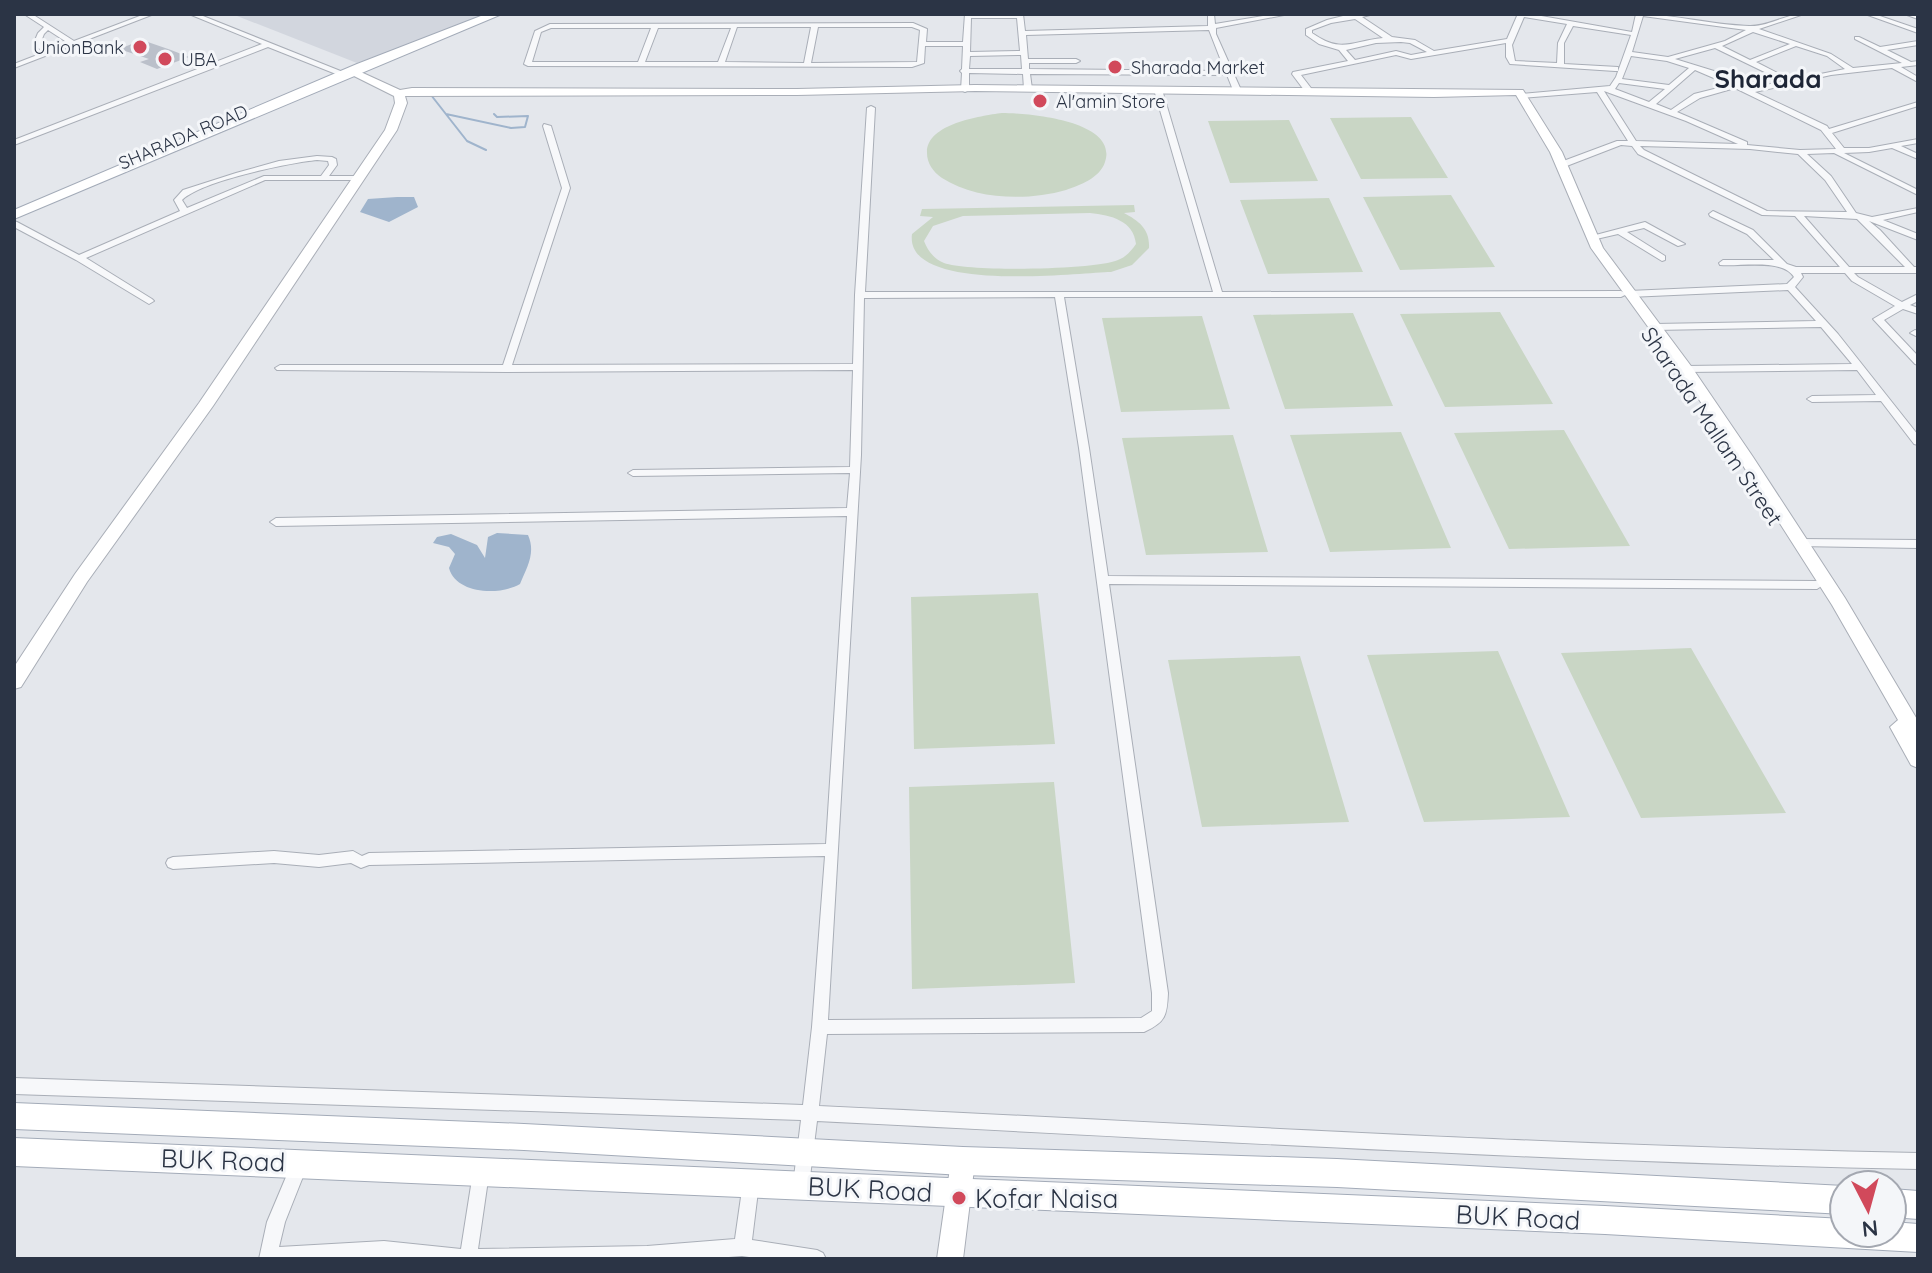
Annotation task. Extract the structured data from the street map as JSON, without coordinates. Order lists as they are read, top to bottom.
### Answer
{
  "streets": {
    "main road": ["SHARADA ROAD", "BUK Road"],
    "street": ["Sharada Mallam Street"]
  },
  "districts": ["Sharada"],
  "places": [
    "UnionBank",
    "UBA",
    "Sharada Market",
    "Al'amin Store",
    "Kofar Naisa"
  ],
  "north": "bottom"
}
